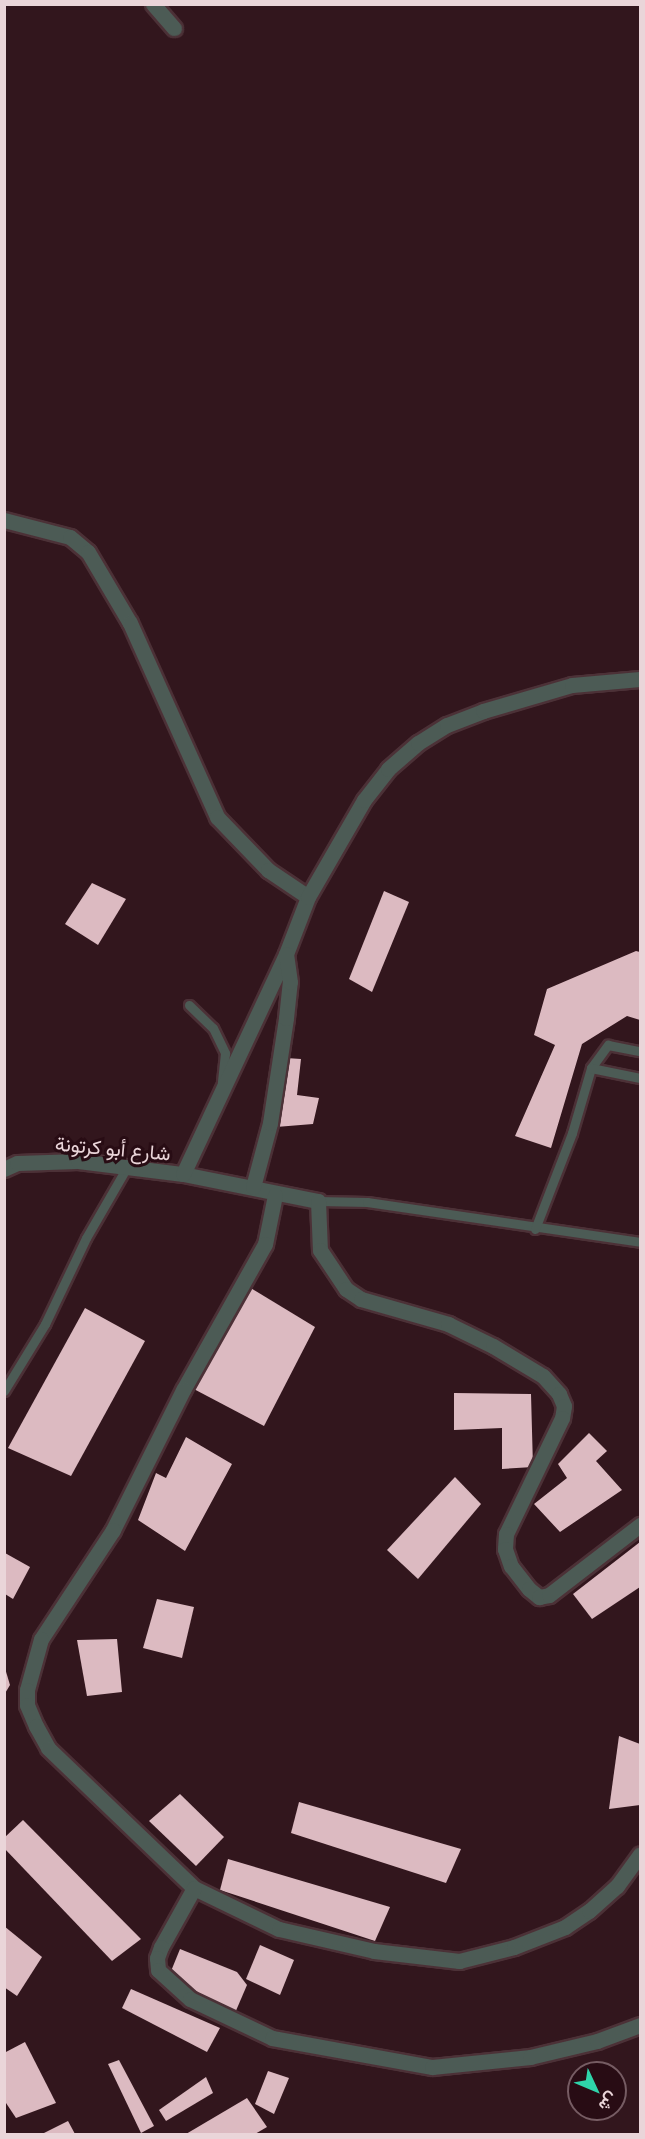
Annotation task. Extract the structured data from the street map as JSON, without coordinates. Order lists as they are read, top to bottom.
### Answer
{
  "streets": {
    "street": ["شارع أبو كرتونة"]
  },
  "north": "bottom right"
}
